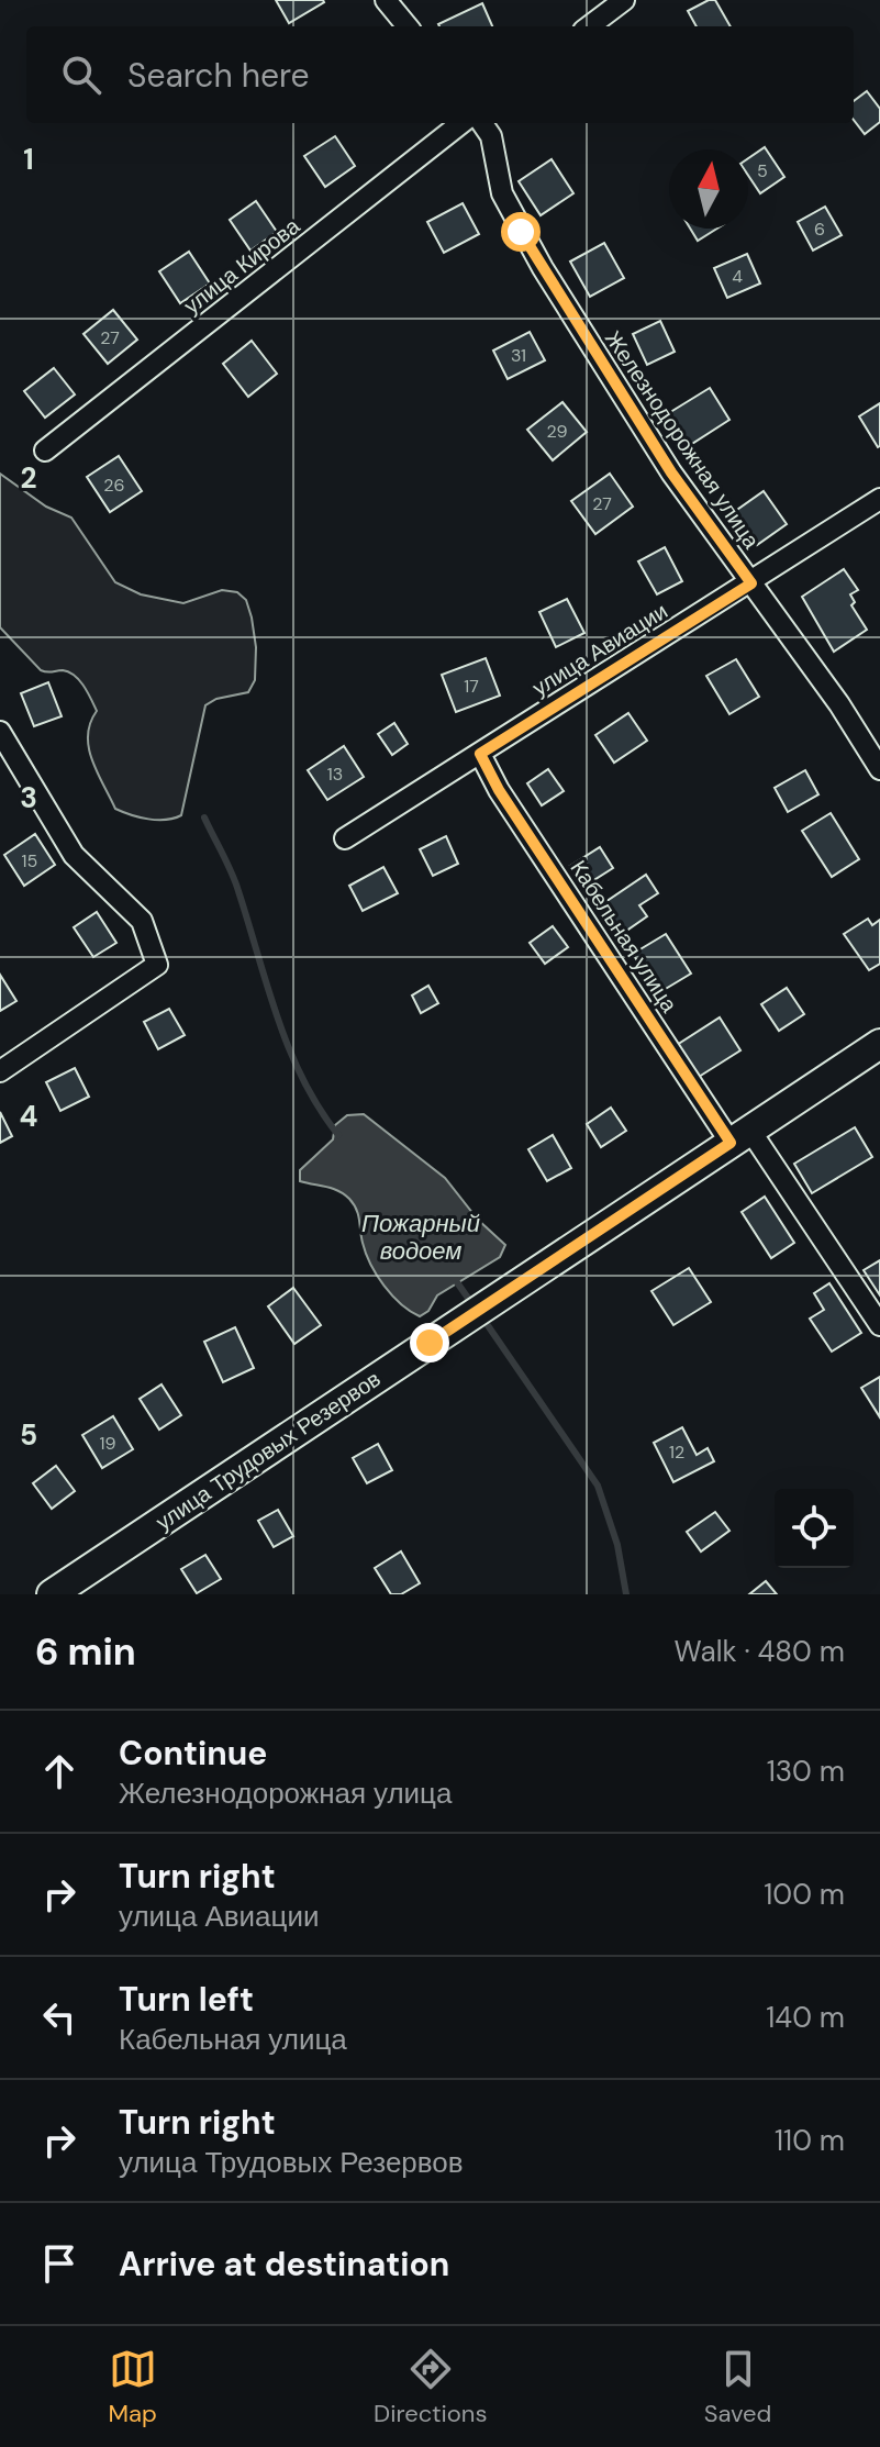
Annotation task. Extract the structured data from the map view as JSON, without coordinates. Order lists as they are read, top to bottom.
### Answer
{
  "streets": {
    "main road": ["улица Трудовых Резервов"],
    "street": [
      "улица Кирова",
      "Железнодорожная улица",
      "улица Авиации",
      "Кабельная улица"
    ]
  },
  "crossings": [
    ["Железнодорожная улица", "улица Авиации"],
    ["улица Авиации", "Кабельная улица"],
    ["Кабельная улица", "улица Трудовых Резервов"]
  ],
  "water": ["Пожарный водоем"],
  "house_numbers": [
    "5",
    "6",
    "4",
    "27",
    "31",
    "29",
    "26",
    "27",
    "17",
    "13",
    "15",
    "19",
    "12"
  ],
  "north": "top",
  "page": {
    "search": "Search here",
    "heading": ["6 min", "Walk · 480 m"],
    "list": [
      ["Continue", "Железнодорожная улица", "130 m"],
      ["Turn right", "улица Авиации", "100 m"],
      ["Turn left", "Кабельная улица", "140 m"],
      ["Turn right", "улица Трудовых Резервов", "110 m"],
      "Arrive at destination"
    ],
    "nav": ["Map", "Directions", "Saved"]
  },
  "grid": {
    "rows": [
      "1",
      "2",
      "3",
      "4",
      "5"
    ]
  }
}
